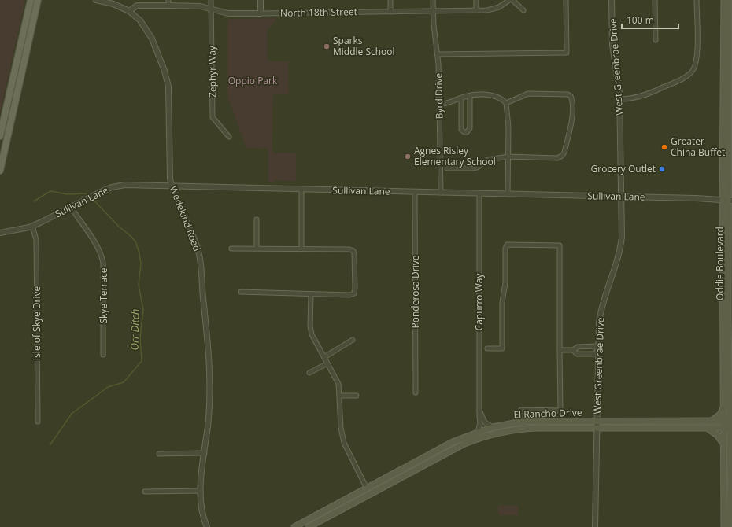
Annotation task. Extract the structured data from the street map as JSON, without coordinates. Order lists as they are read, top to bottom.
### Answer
{
  "streets": {
    "main road": ["Oddie Boulevard", "El Rancho Drive"],
    "street": [
      "North 18th Street",
      "West Greenbrae Drive",
      "Zephyr Way",
      "Byrd Drive",
      "Sullivan Lane",
      "Wedekind Road",
      "Ponderosa Drive",
      "Skye Terrace",
      "Capurro Way",
      "Isle of Skye Drive"
    ]
  },
  "crossings": [
    ["North 18th Street", "Zephyr Way"],
    ["North 18th Street", "Byrd Drive"],
    ["North 18th Street", "Wedekind Road"],
    ["West Greenbrae Drive", "Sullivan Lane"],
    ["West Greenbrae Drive", "El Rancho Drive"],
    ["Byrd Drive", "Sullivan Lane"],
    ["Sullivan Lane", "Wedekind Road"],
    ["Sullivan Lane", "Oddie Boulevard"],
    ["Sullivan Lane", "Ponderosa Drive"],
    ["Sullivan Lane", "Skye Terrace"],
    ["Sullivan Lane", "Capurro Way"],
    ["Sullivan Lane", "Isle of Skye Drive"],
    ["Oddie Boulevard", "El Rancho Drive"],
    ["Capurro Way", "El Rancho Drive"]
  ],
  "water": ["Orr Ditch"],
  "parks": ["Oppio Park"],
  "places": [
    "Sparks Middle School",
    "Greater China Buffet",
    "Agnes Risley Elementary School",
    "Grocery Outlet"
  ],
  "scale_bar": "100 m"
}
